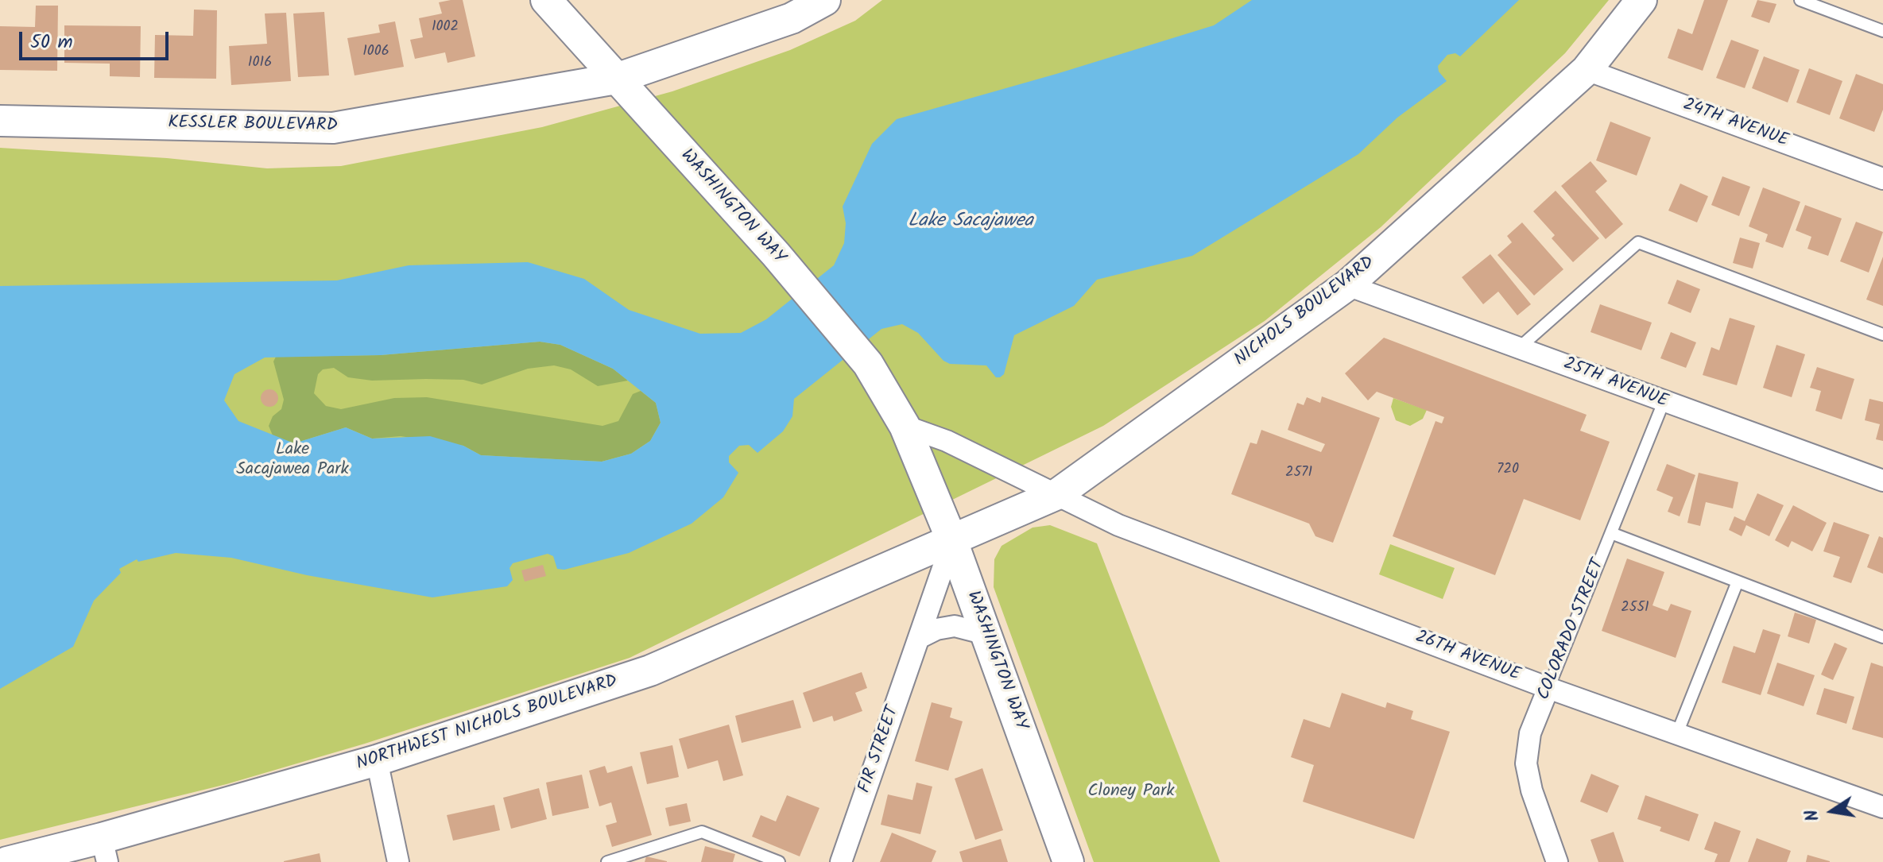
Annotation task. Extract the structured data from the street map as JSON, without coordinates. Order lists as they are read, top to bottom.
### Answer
{
  "streets": {
    "main road": [
      "KESSLER BOULEVARD",
      "WASHINGTON WAY",
      "NICHOLS BOULEVARD",
      "NORTHWEST NICHOLS BOULEVARD"
    ],
    "street": [
      "24TH AVENUE",
      "25TH AVENUE",
      "COLORADO STREET",
      "26TH AVENUE",
      "FIR STREET"
    ]
  },
  "crossings": [
    ["24TH AVENUE", "NICHOLS BOULEVARD"],
    ["KESSLER BOULEVARD", "WASHINGTON WAY"],
    ["WASHINGTON WAY", "NICHOLS BOULEVARD"],
    ["WASHINGTON WAY", "NORTHWEST NICHOLS BOULEVARD"],
    ["WASHINGTON WAY", "FIR STREET"],
    ["NICHOLS BOULEVARD", "25TH AVENUE"],
    ["NICHOLS BOULEVARD", "26TH AVENUE"],
    ["NICHOLS BOULEVARD", "NORTHWEST NICHOLS BOULEVARD"],
    ["NICHOLS BOULEVARD", "FIR STREET"],
    ["25TH AVENUE", "COLORADO STREET"],
    ["COLORADO STREET", "26TH AVENUE"],
    ["NORTHWEST NICHOLS BOULEVARD", "FIR STREET"]
  ],
  "water": ["Lake Sacajawea"],
  "parks": ["Lake Sacajawea Park", "Cloney Park"],
  "house_numbers": [
    "1002",
    "1006",
    "1016",
    "720",
    "2571",
    "2551"
  ],
  "scale_bar": "50 m",
  "north": "left"
}
